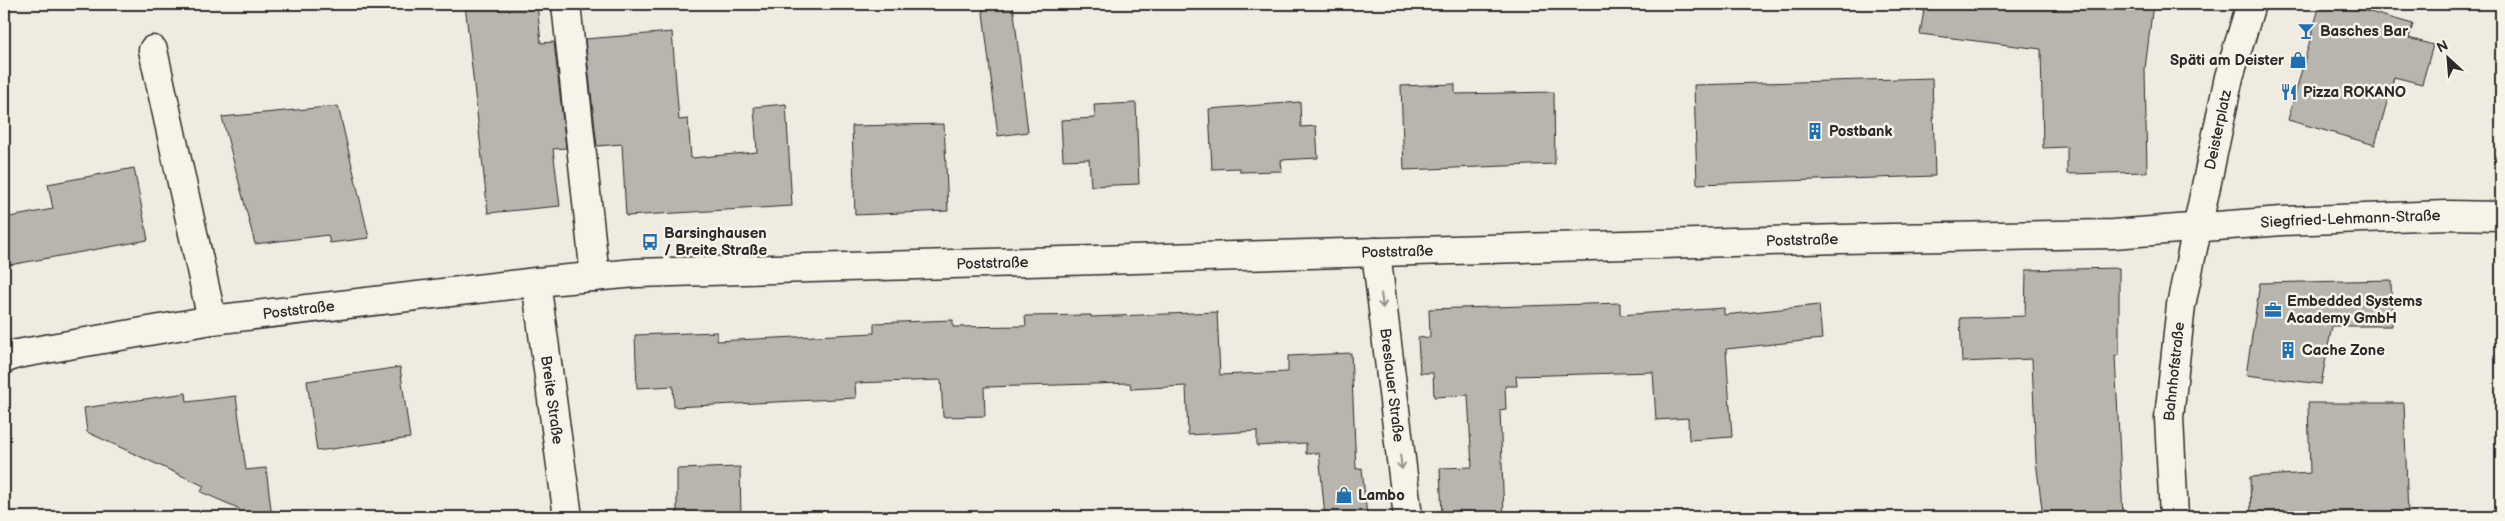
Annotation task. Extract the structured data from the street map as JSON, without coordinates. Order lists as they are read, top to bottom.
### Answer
{
  "streets": {
    "main road": [
      "Deisterplatz",
      "Siegfried-Lehmann-Straße",
      "Poststraße",
      "Bahnhofstraße",
      "Breslauer Straße",
      "Breite Straße"
    ]
  },
  "crossings": [
    ["Deisterplatz", "Siegfried-Lehmann-Straße"],
    ["Deisterplatz", "Poststraße"],
    ["Deisterplatz", "Bahnhofstraße"],
    ["Siegfried-Lehmann-Straße", "Poststraße"],
    ["Siegfried-Lehmann-Straße", "Bahnhofstraße"],
    ["Poststraße", "Bahnhofstraße"],
    ["Poststraße", "Breslauer Straße"],
    ["Poststraße", "Breite Straße"]
  ],
  "one_way": ["Breslauer Straße"],
  "places": {
    "bar": ["Basches Bar"],
    "shop": ["Späti am Deister", "Lambo"],
    "restaurant": ["Pizza ROKANO"],
    "building": ["Postbank", "Cache Zone"],
    "bus stop": ["Barsinghausen / Breite Straße"],
    "office": ["Embedded Systems Academy GmbH"]
  },
  "north": "top left"
}
